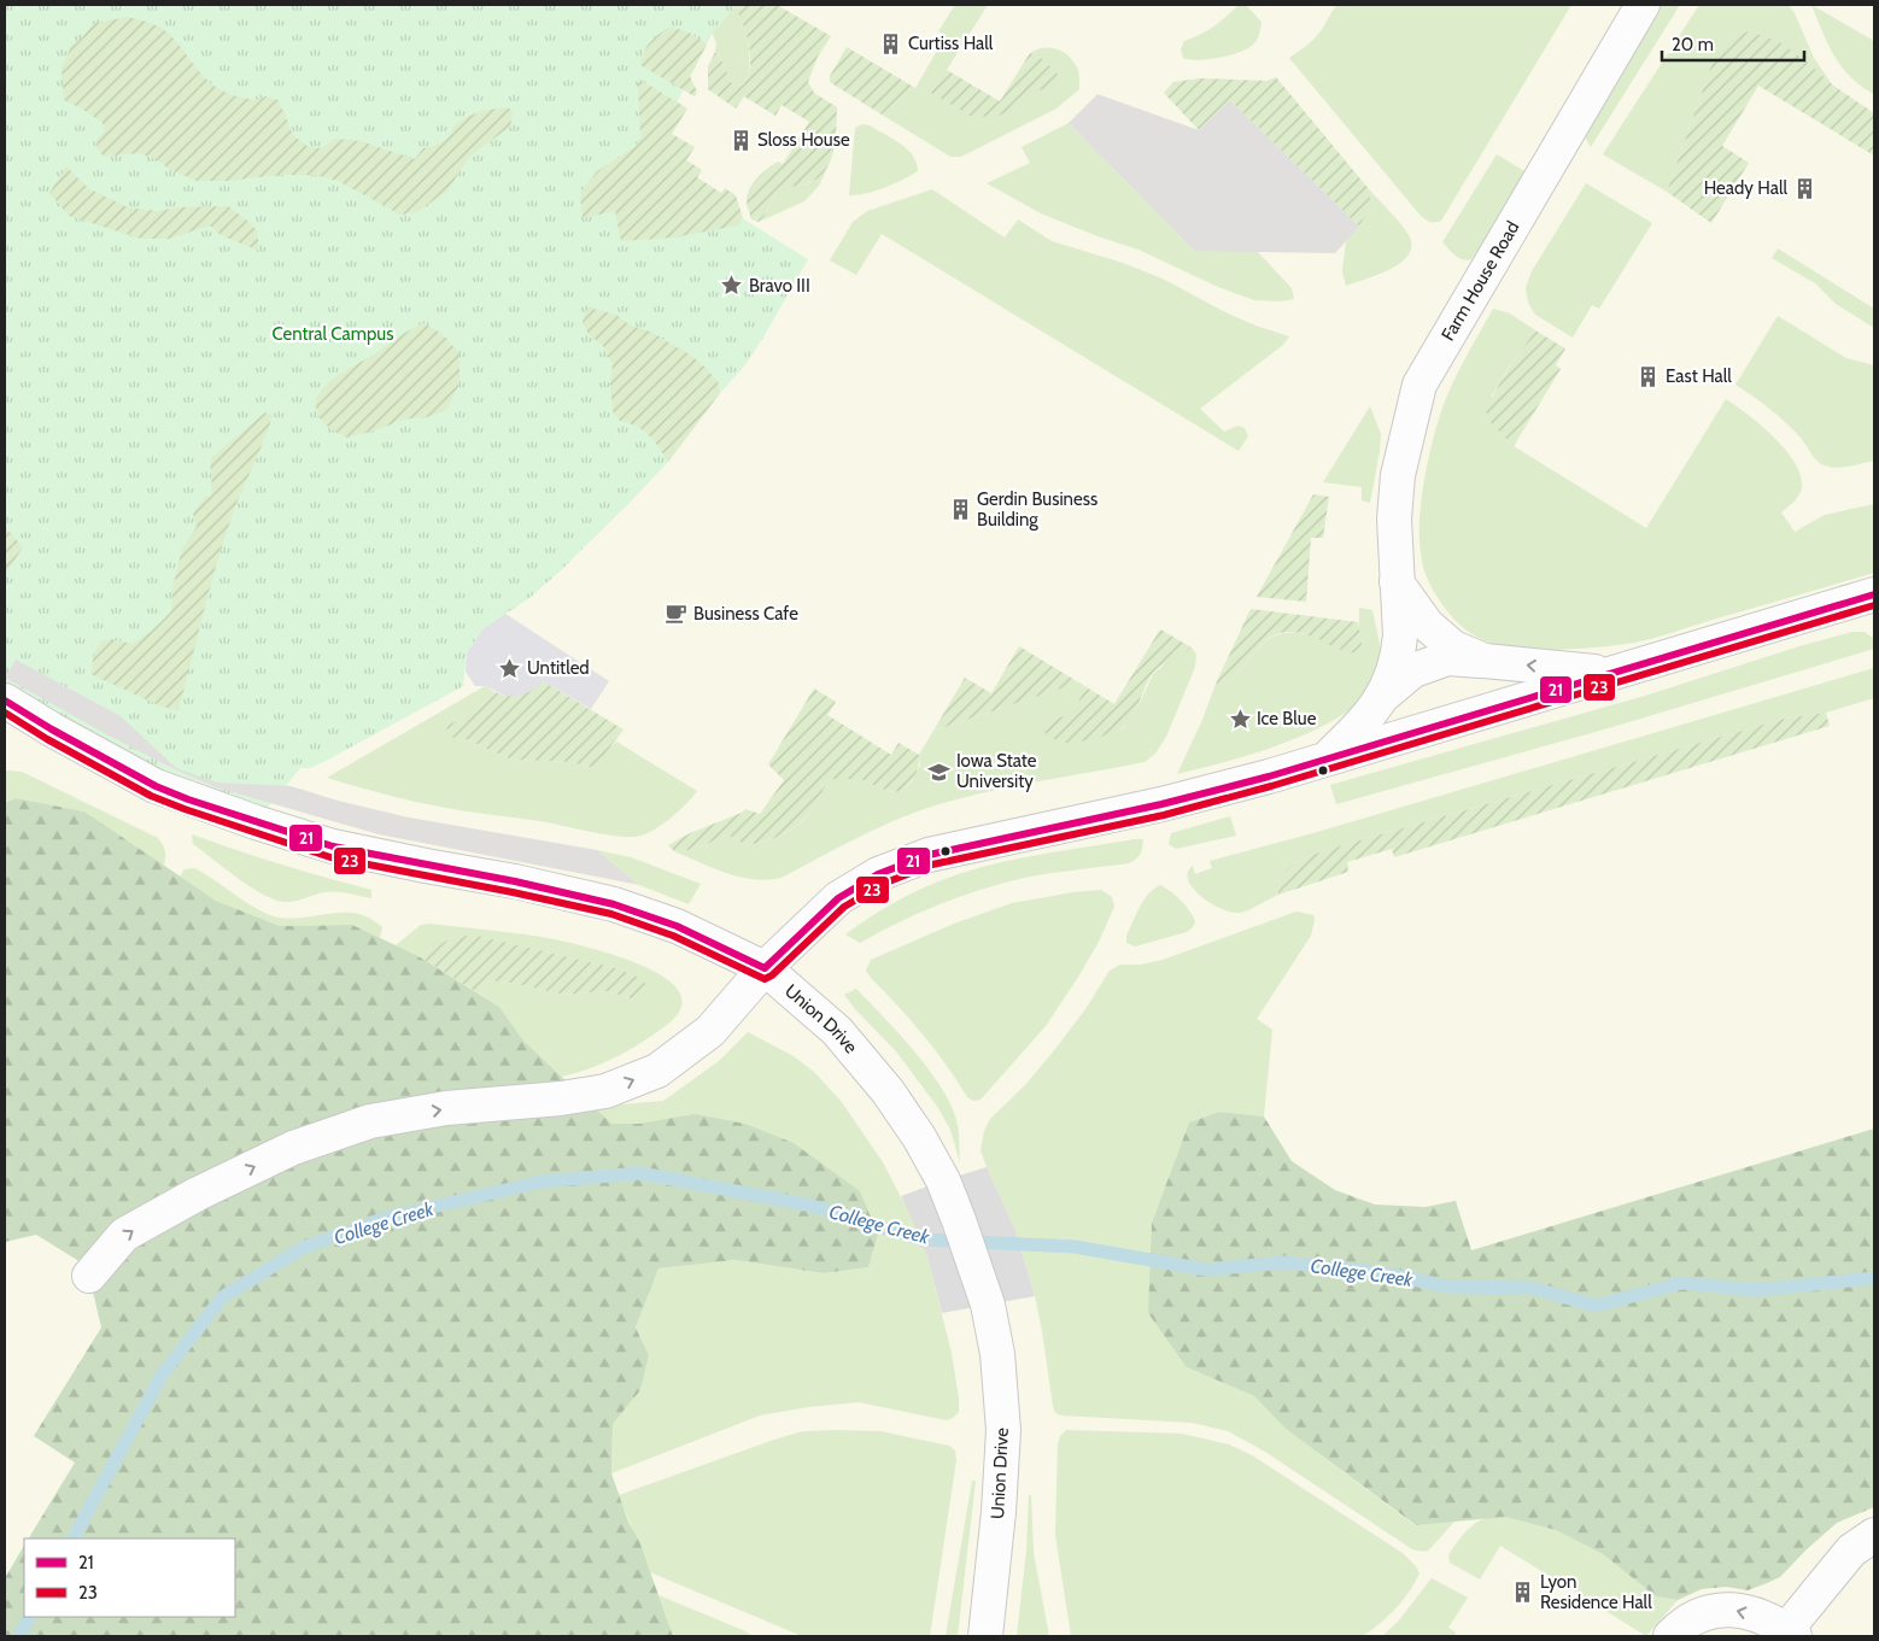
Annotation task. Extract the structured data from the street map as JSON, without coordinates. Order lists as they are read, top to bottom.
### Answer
{
  "streets": {
    "street": ["Farm House Road", "Union Drive"]
  },
  "water": ["College Creek"],
  "parks": ["Central Campus"],
  "places": {
    "building": [
      "Curtiss Hall",
      "Sloss House",
      "Heady Hall",
      "East Hall",
      "Gerdin Business Building",
      "Lyon Residence Hall"
    ],
    "place": ["Bravo III", "Untitled", "Ice Blue"],
    "cafe": ["Business Cafe"],
    "school or university": ["Iowa State University"]
  },
  "lines": ["transit line 21", "transit line 23"],
  "legend": ["21", "23"],
  "scale_bar": "20 m"
}
